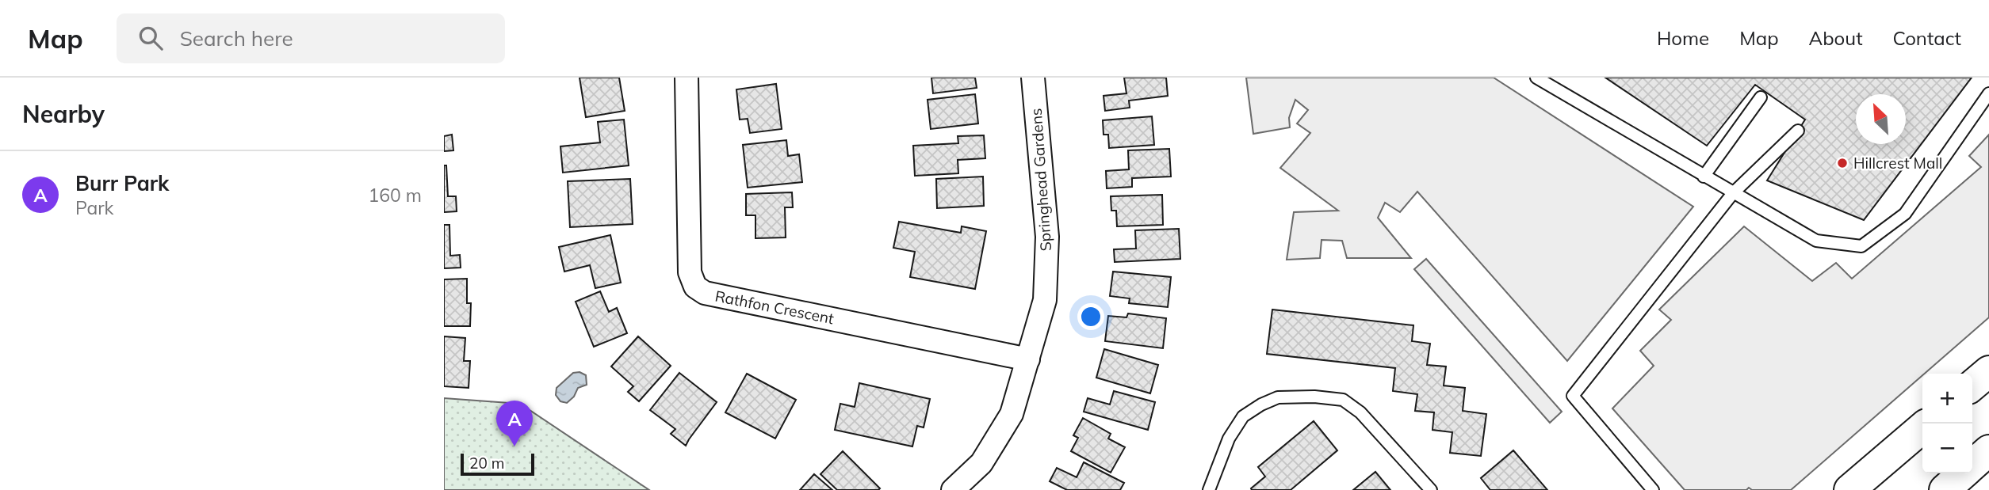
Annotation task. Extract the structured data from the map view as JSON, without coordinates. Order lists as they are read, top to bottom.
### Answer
{
  "streets": {
    "street": ["Springhead Gardens", "Rathfon Crescent"]
  },
  "crossings": [
    ["Springhead Gardens", "Rathfon Crescent"]
  ],
  "places": ["Hillcrest Mall"],
  "scale_bar": "20 m",
  "north": "top left",
  "page": {
    "header": "Map",
    "search": "Search here",
    "nav": [
      "Home",
      "Map",
      "About",
      "Contact"
    ],
    "heading": "Nearby",
    "list": [
      {
        "mark": "A",
        "name": "Burr Park",
        "note": "Park",
        "value": "160 m"
      }
    ],
    "map_buttons": ["+", "−"],
    "pins": "A",
    "scale": "20 m"
  }
}
